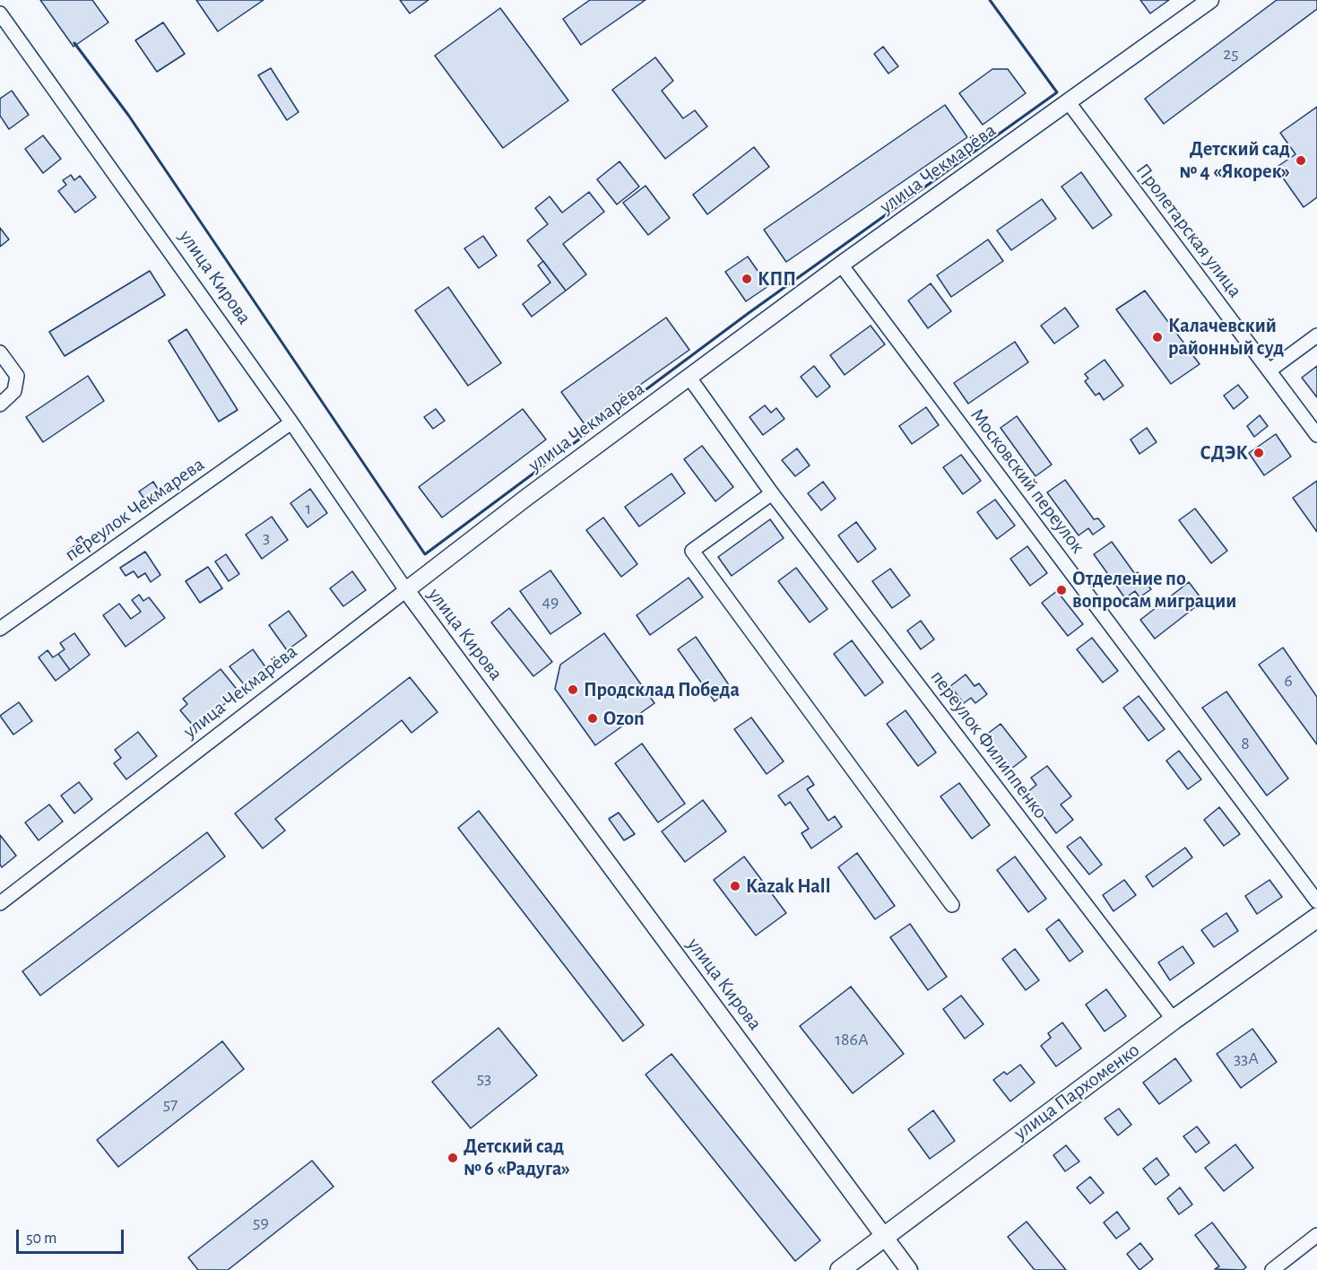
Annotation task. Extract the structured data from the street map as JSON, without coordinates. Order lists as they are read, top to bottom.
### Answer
{
  "streets": {
    "main road": ["улица Пархоменко"],
    "street": [
      "улица Чекмарёва",
      "Пролетарская улица",
      "улица Кирова",
      "Московский переулок",
      "переулок Чекмарева",
      "переулок Филиппенко"
    ]
  },
  "crossings": [
    ["улица Чекмарёва", "Пролетарская улица"],
    ["улица Чекмарёва", "улица Кирова"],
    ["улица Чекмарёва", "Московский переулок"],
    ["улица Чекмарёва", "переулок Филиппенко"],
    ["улица Кирова", "переулок Чекмарева"],
    ["улица Кирова", "улица Пархоменко"],
    ["переулок Филиппенко", "улица Пархоменко"]
  ],
  "places": [
    "Детский сад № 4 «Якорек»",
    "КПП",
    "Калачевский районный суд",
    "СДЭК",
    "Отделение по вопросам миграции",
    "Продсклад Победа",
    "Ozon",
    "Kazak Hall",
    "Детский сад № 6 «Радуга»"
  ],
  "house_numbers": [
    "25",
    "1",
    "3",
    "49",
    "6",
    "8",
    "186А",
    "33А",
    "53",
    "57",
    "59"
  ],
  "scale_bar": "50 m"
}
